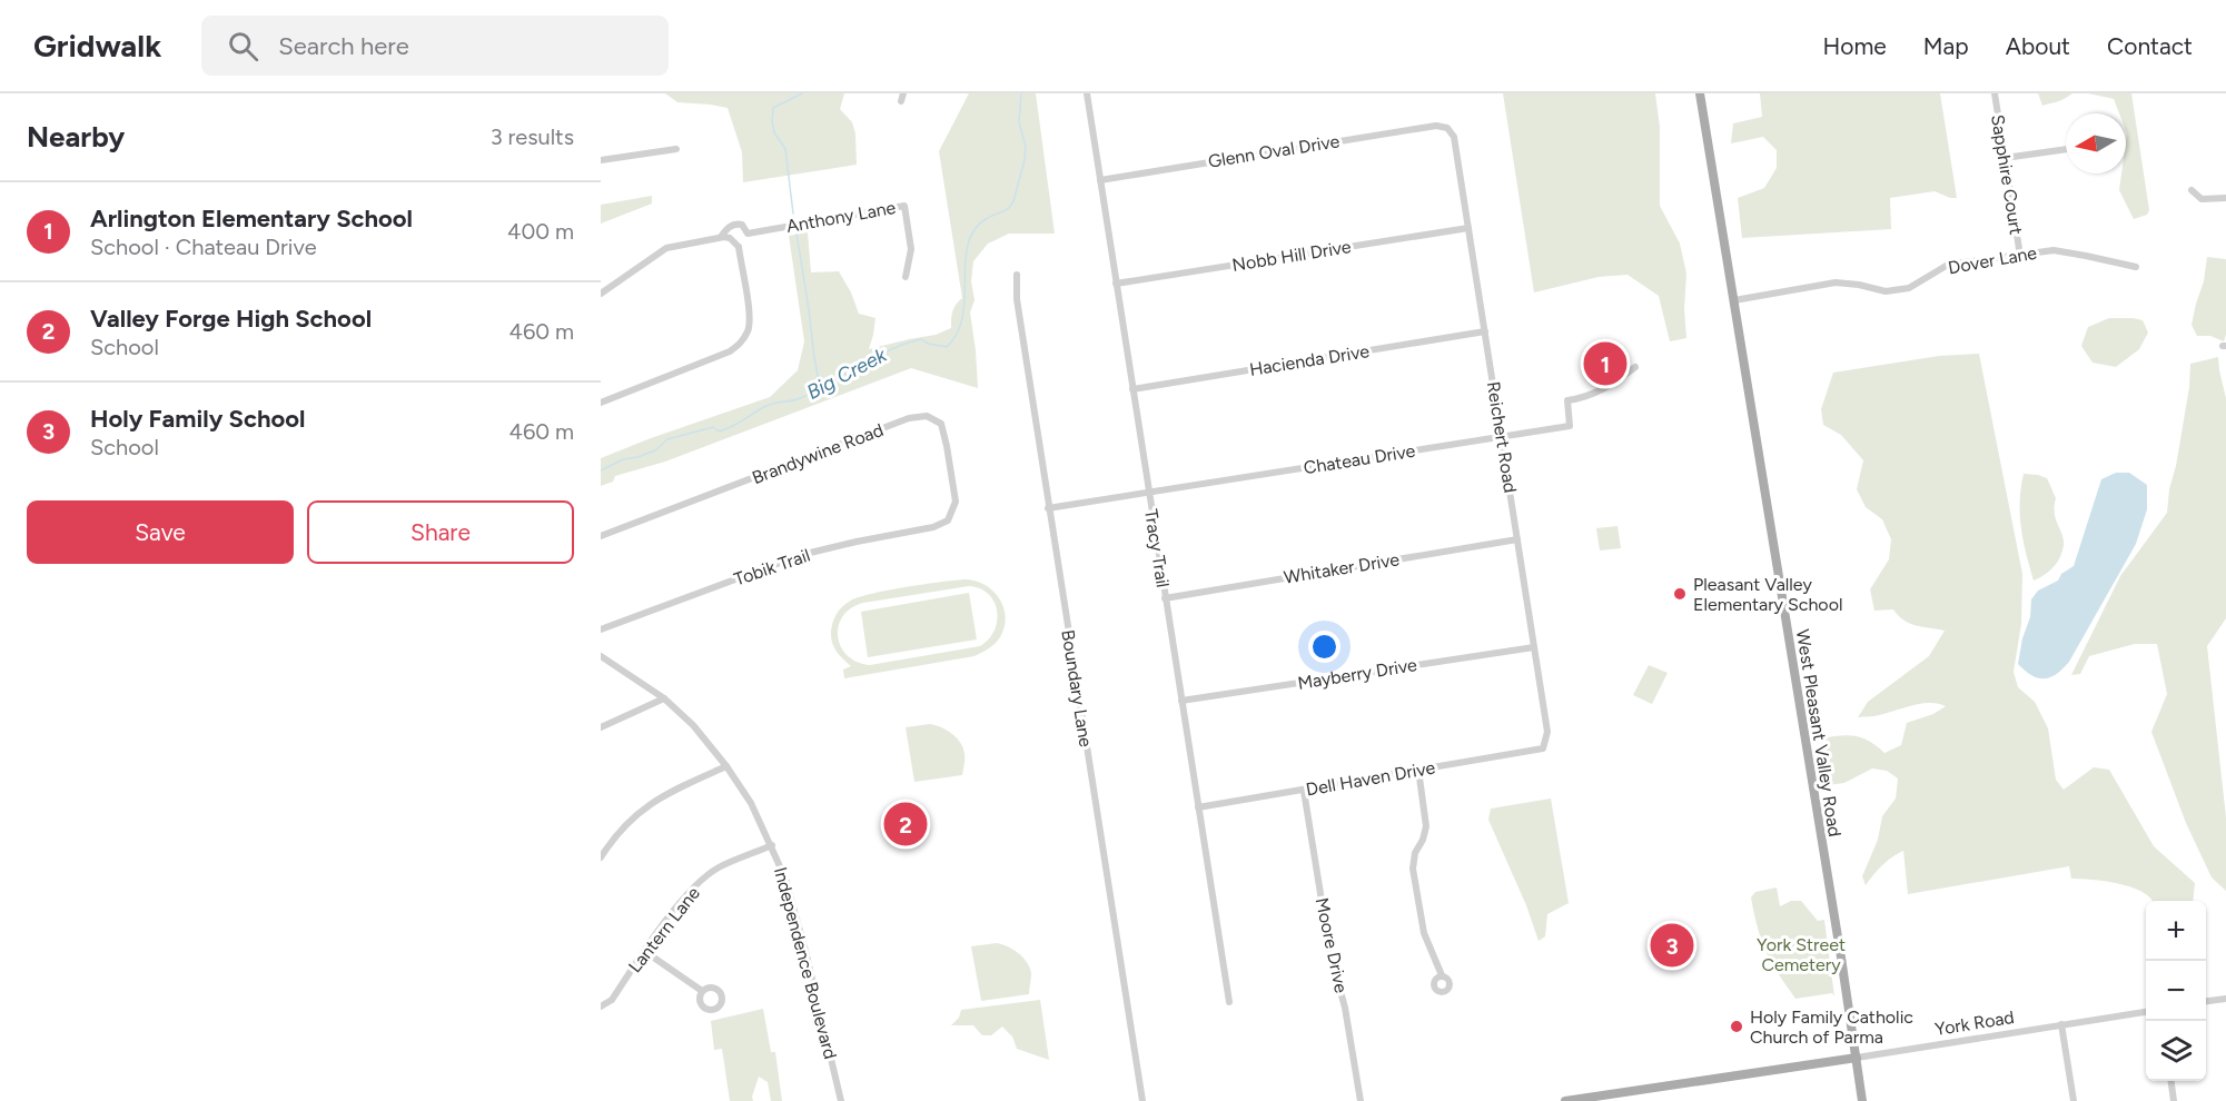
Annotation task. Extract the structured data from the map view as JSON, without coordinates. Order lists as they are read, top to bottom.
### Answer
{
  "streets": {
    "main road": ["West Pleasant Valley Road", "York Road"],
    "street": [
      "Glenn Oval Drive",
      "Sapphire Court",
      "Anthony Lane",
      "Nobb Hill Drive",
      "Dover Lane",
      "Hacienda Drive",
      "Reichert Road",
      "Brandywine Road",
      "Chateau Drive",
      "Tracy Trail",
      "Tobik Trail",
      "Whitaker Drive",
      "Mayberry Drive",
      "Boundary Lane",
      "Dell Haven Drive",
      "Lantern Lane",
      "Moore Drive",
      "Independence Boulevard"
    ]
  },
  "crossings": [
    ["Glenn Oval Drive", "Reichert Road"],
    ["Glenn Oval Drive", "Tracy Trail"],
    ["Sapphire Court", "Dover Lane"],
    ["Nobb Hill Drive", "Reichert Road"],
    ["Nobb Hill Drive", "Tracy Trail"],
    ["Dover Lane", "West Pleasant Valley Road"],
    ["Hacienda Drive", "Reichert Road"],
    ["Hacienda Drive", "Tracy Trail"],
    ["Reichert Road", "Chateau Drive"],
    ["Reichert Road", "Whitaker Drive"],
    ["Reichert Road", "Mayberry Drive"],
    ["Reichert Road", "Dell Haven Drive"],
    ["Brandywine Road", "Tobik Trail"],
    ["Chateau Drive", "Tracy Trail"],
    ["Chateau Drive", "Boundary Lane"],
    ["Tracy Trail", "Whitaker Drive"],
    ["Tracy Trail", "Mayberry Drive"],
    ["Tracy Trail", "Dell Haven Drive"],
    ["West Pleasant Valley Road", "York Road"],
    ["Dell Haven Drive", "Moore Drive"],
    ["Lantern Lane", "Independence Boulevard"]
  ],
  "water": ["Big Creek"],
  "parks": ["York Street Cemetery"],
  "places": ["Pleasant Valley Elementary School", "Holy Family Catholic Church of Parma"],
  "north": "left",
  "page": {
    "header": "Gridwalk",
    "search": "Search here",
    "nav": [
      "Home",
      "Map",
      "About",
      "Contact"
    ],
    "heading": ["Nearby", "3 results"],
    "list": [
      {
        "mark": "1",
        "name": "Arlington Elementary School",
        "note": "School · Chateau Drive",
        "value": "400 m"
      },
      {
        "mark": "2",
        "name": "Valley Forge High School",
        "note": "School",
        "value": "460 m"
      },
      {
        "mark": "3",
        "name": "Holy Family School",
        "note": "School",
        "value": "460 m"
      }
    ],
    "pins": ["1", "2", "3"],
    "buttons": ["Save", "Share"],
    "map_buttons": ["+", "−"]
  }
}
